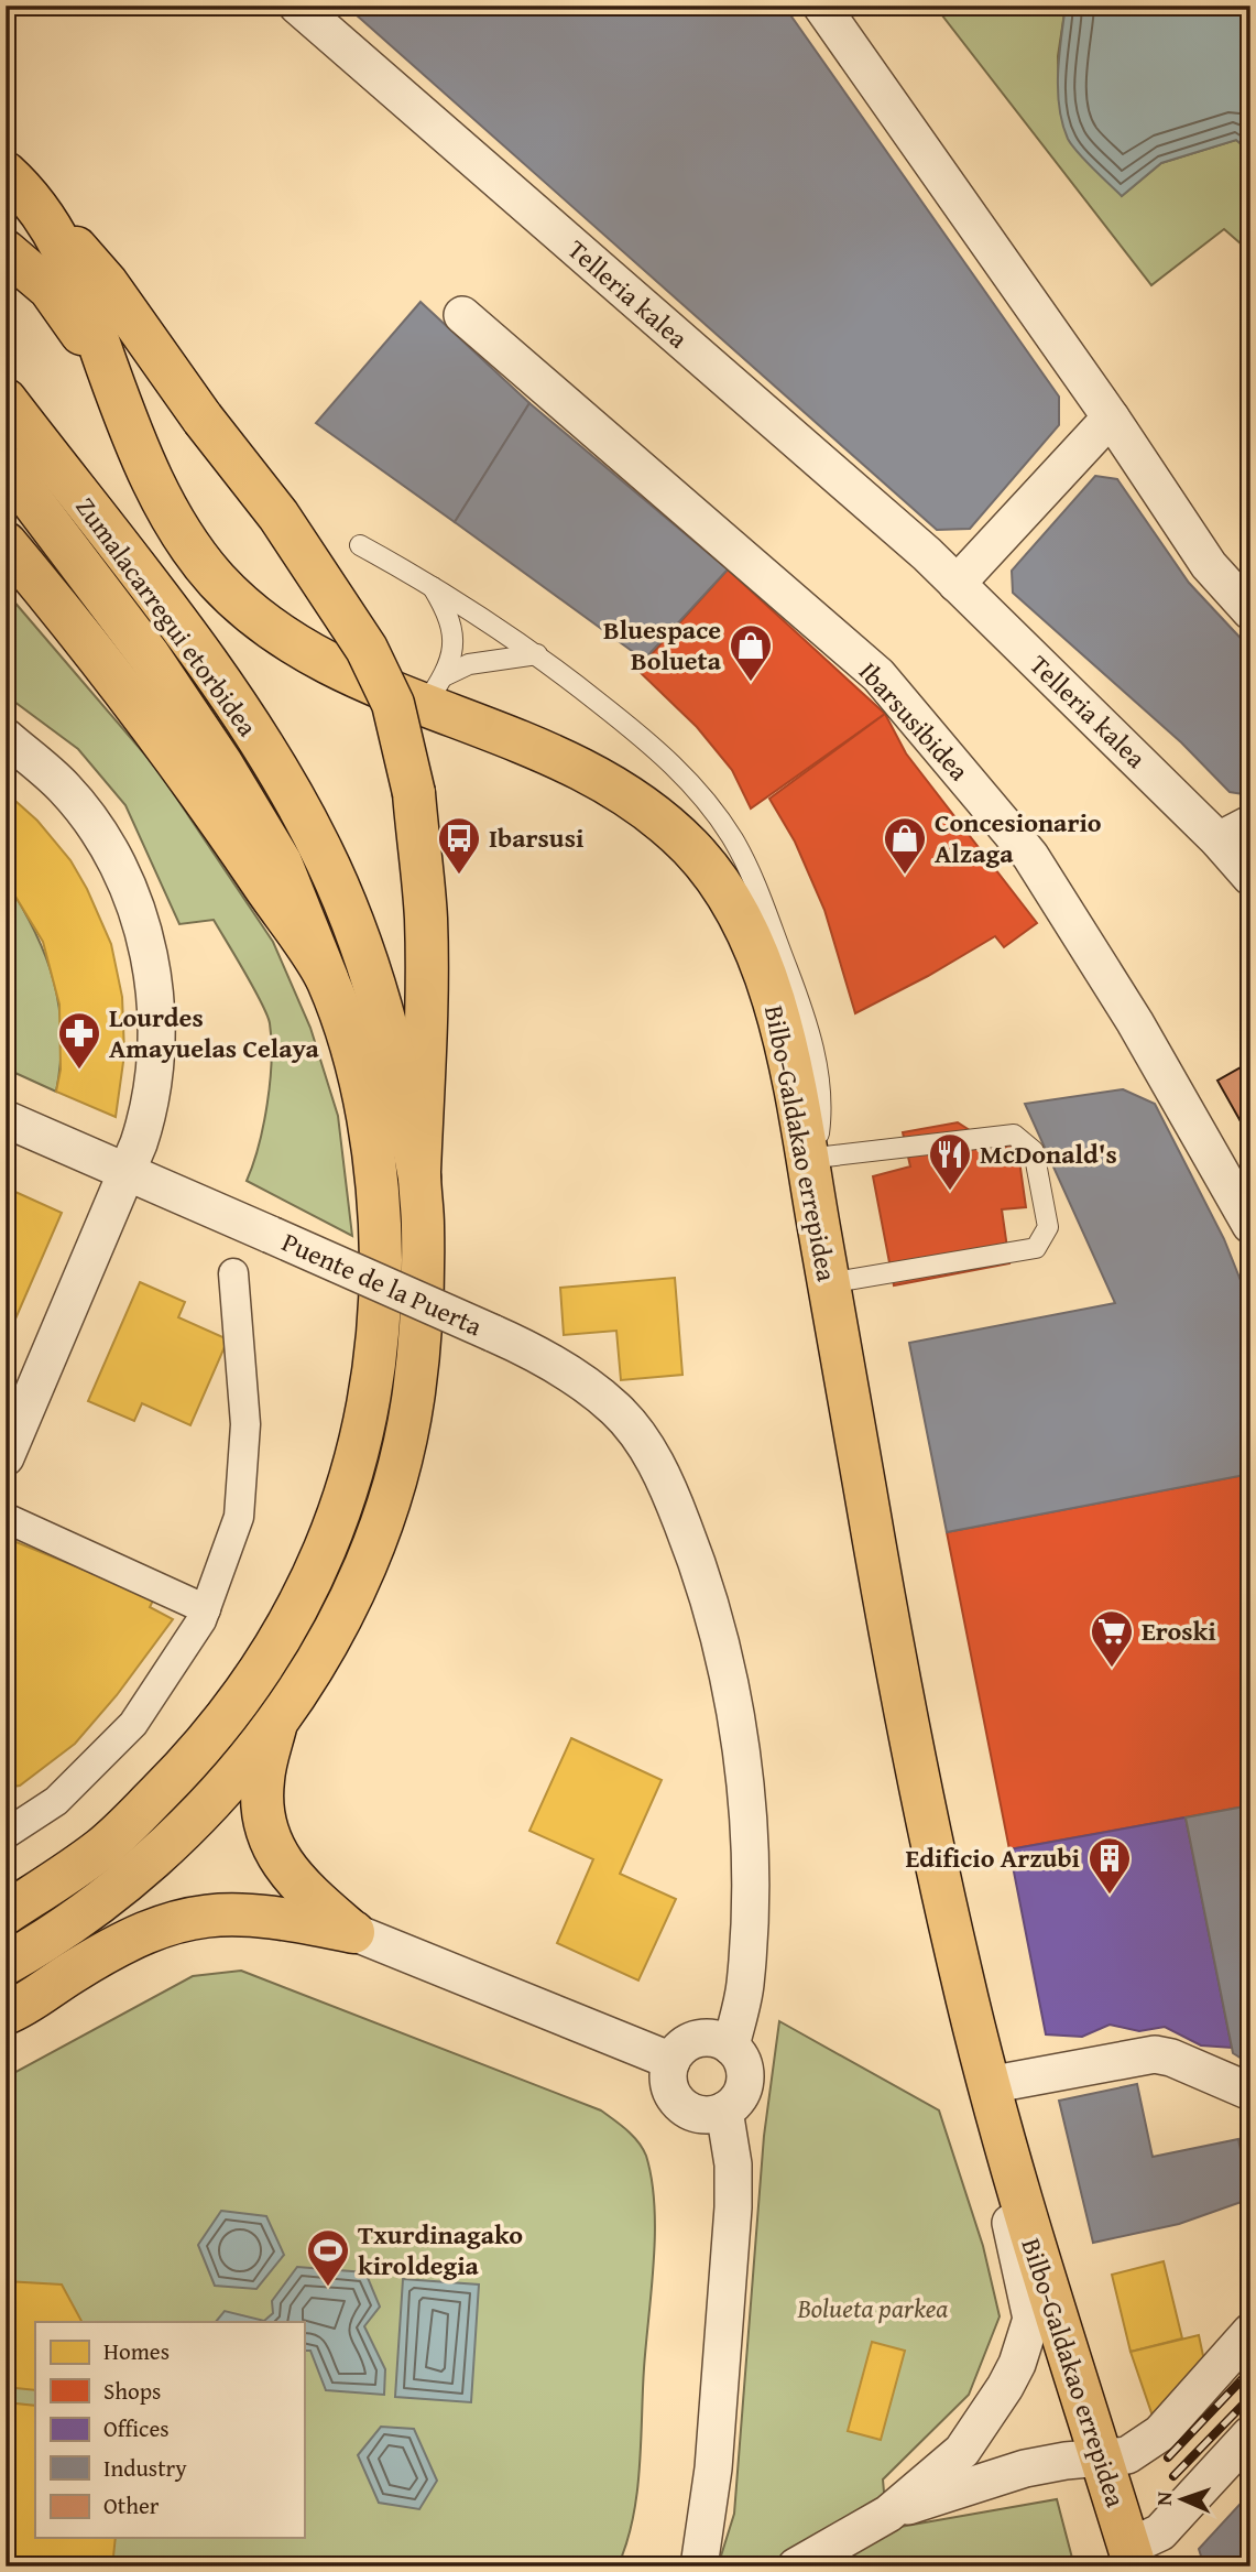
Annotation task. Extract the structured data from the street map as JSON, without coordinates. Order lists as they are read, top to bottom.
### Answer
{
  "streets": {
    "main road": ["Zumalacarregui etorbidea", "Bilbo-Galdakao errepidea"],
    "street": ["Telleria kalea", "Ibarsusibidea", "Puente de la Puerta"]
  },
  "parks": ["Bolueta parkea"],
  "places": {
    "shop": ["Bluespace Bolueta", "Concesionario Alzaga"],
    "bus stop": ["Ibarsusi"],
    "pharmacy": ["Lourdes Amayuelas Celaya"],
    "restaurant": ["McDonald's"],
    "supermarket": ["Eroski"],
    "building": ["Edificio Arzubi"],
    "sports": ["Txurdinagako kiroldegia"]
  },
  "legend": [
    "Homes",
    "Shops",
    "Offices",
    "Industry",
    "Other"
  ],
  "north": "left"
}
